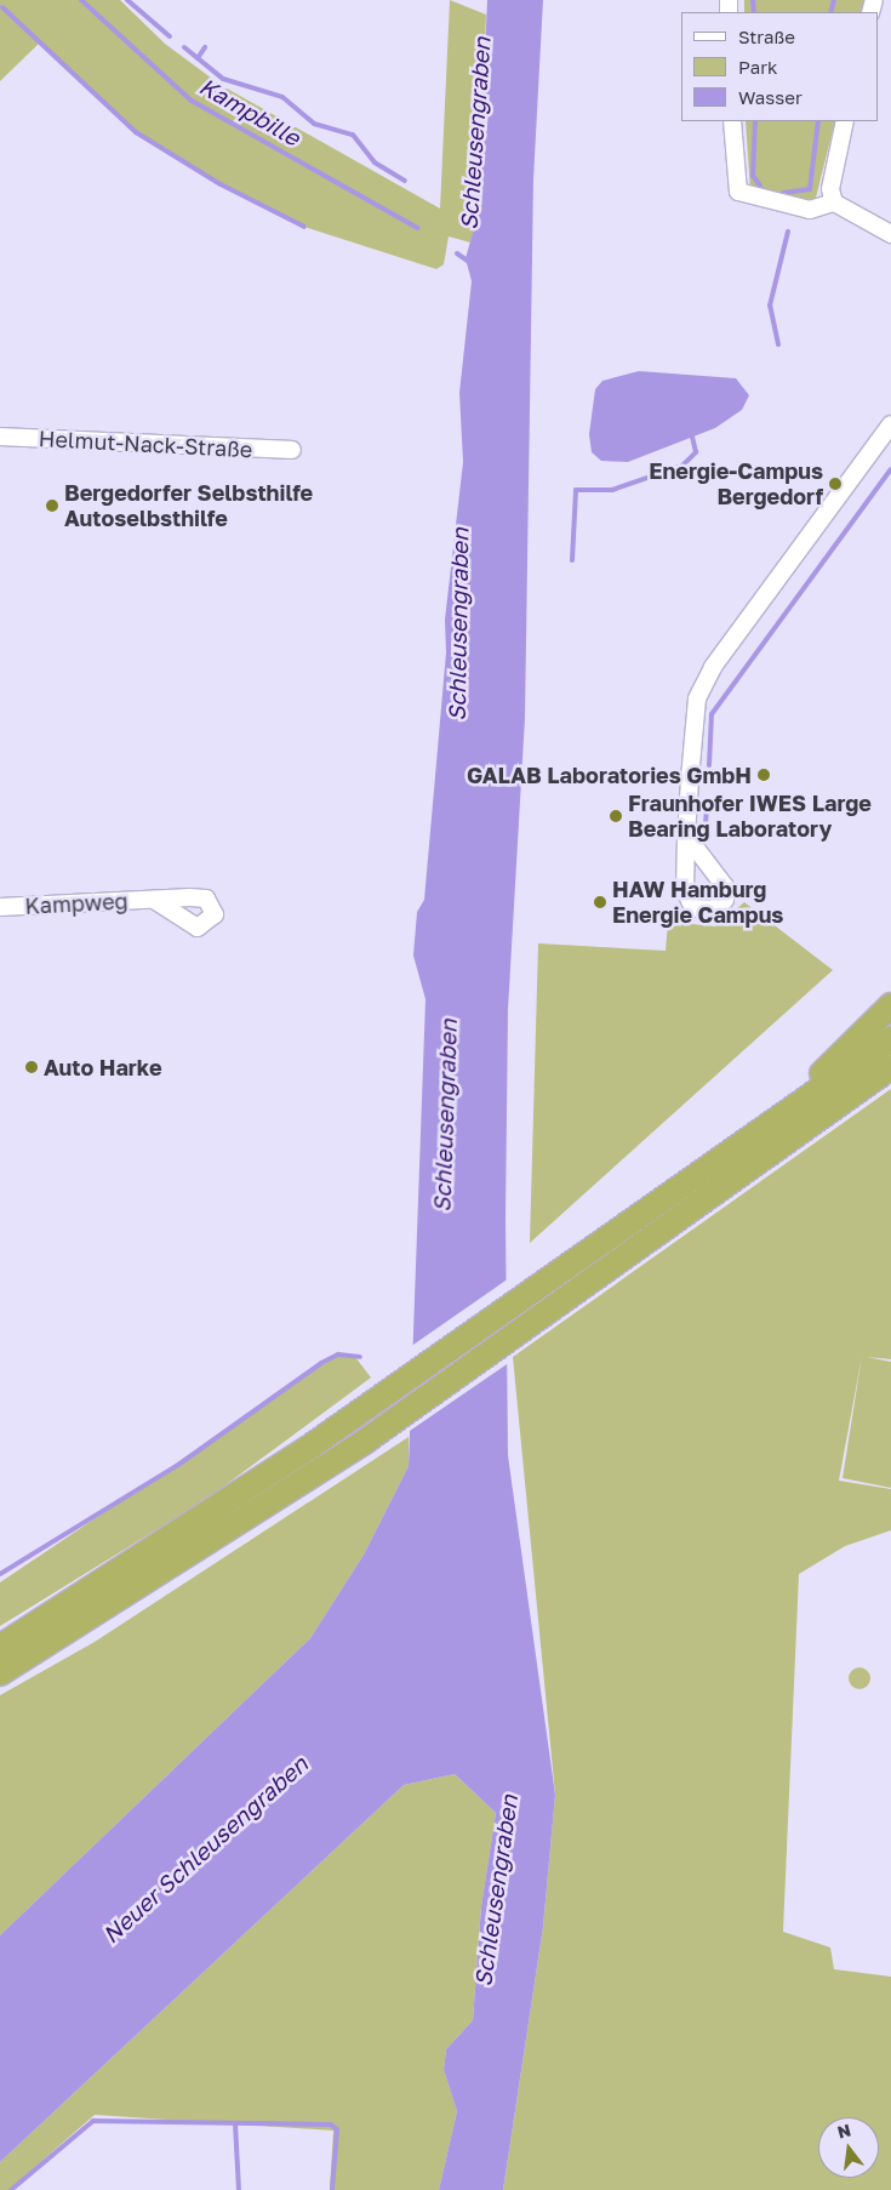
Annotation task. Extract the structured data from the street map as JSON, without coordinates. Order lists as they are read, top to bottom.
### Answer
{
  "streets": {
    "street": ["Helmut-Nack-Straße", "Kampweg"]
  },
  "water": ["Kampbille", "Schleusengraben", "Neuer Schleusengraben"],
  "places": [
    "Energie-Campus Bergedorf",
    "Bergedorfer Selbsthilfe Autoselbsthilfe",
    "GALAB Laboratories GmbH",
    "Fraunhofer IWES Large Bearing Laboratory",
    "HAW Hamburg Energie Campus",
    "Auto Harke"
  ],
  "legend": ["Straße", "Park", "Wasser"],
  "north": "top"
}
